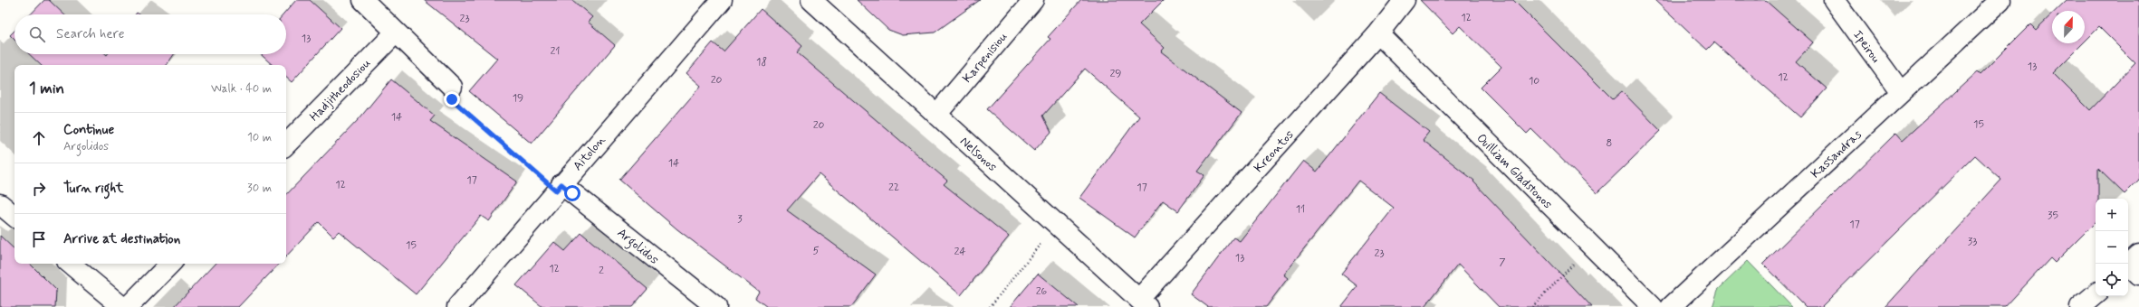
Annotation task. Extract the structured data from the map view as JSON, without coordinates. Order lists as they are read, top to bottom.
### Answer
{
  "streets": {
    "street": [
      "Ipeirou",
      "Karpenisiou",
      "Hadjitheodosiou",
      "Kreontos",
      "Aitolon",
      "Nelsonos",
      "Kassandras",
      "Ouilliam Gladstonos",
      "Argolidos"
    ]
  },
  "crossings": [
    ["Ipeirou", "Kassandras"],
    ["Karpenisiou", "Nelsonos"],
    ["Kreontos", "Nelsonos"],
    ["Kreontos", "Ouilliam Gladstonos"],
    ["Aitolon", "Argolidos"]
  ],
  "house_numbers": [
    "12",
    "23",
    "13",
    "21",
    "18",
    "13",
    "29",
    "12",
    "20",
    "10",
    "19",
    "14",
    "15",
    "20",
    "8",
    "14",
    "17",
    "12",
    "22",
    "17",
    "11",
    "35",
    "3",
    "17",
    "33",
    "15",
    "5",
    "24",
    "23",
    "13",
    "7",
    "12",
    "2",
    "26"
  ],
  "north": "top",
  "page": {
    "search": "Search here",
    "heading": ["1 min", "Walk · 40 m"],
    "list": [
      ["Continue", "Argolidos", "10 m"],
      ["Turn right", "30 m"],
      "Arrive at destination"
    ],
    "map_buttons": ["+", "−"]
  }
}
